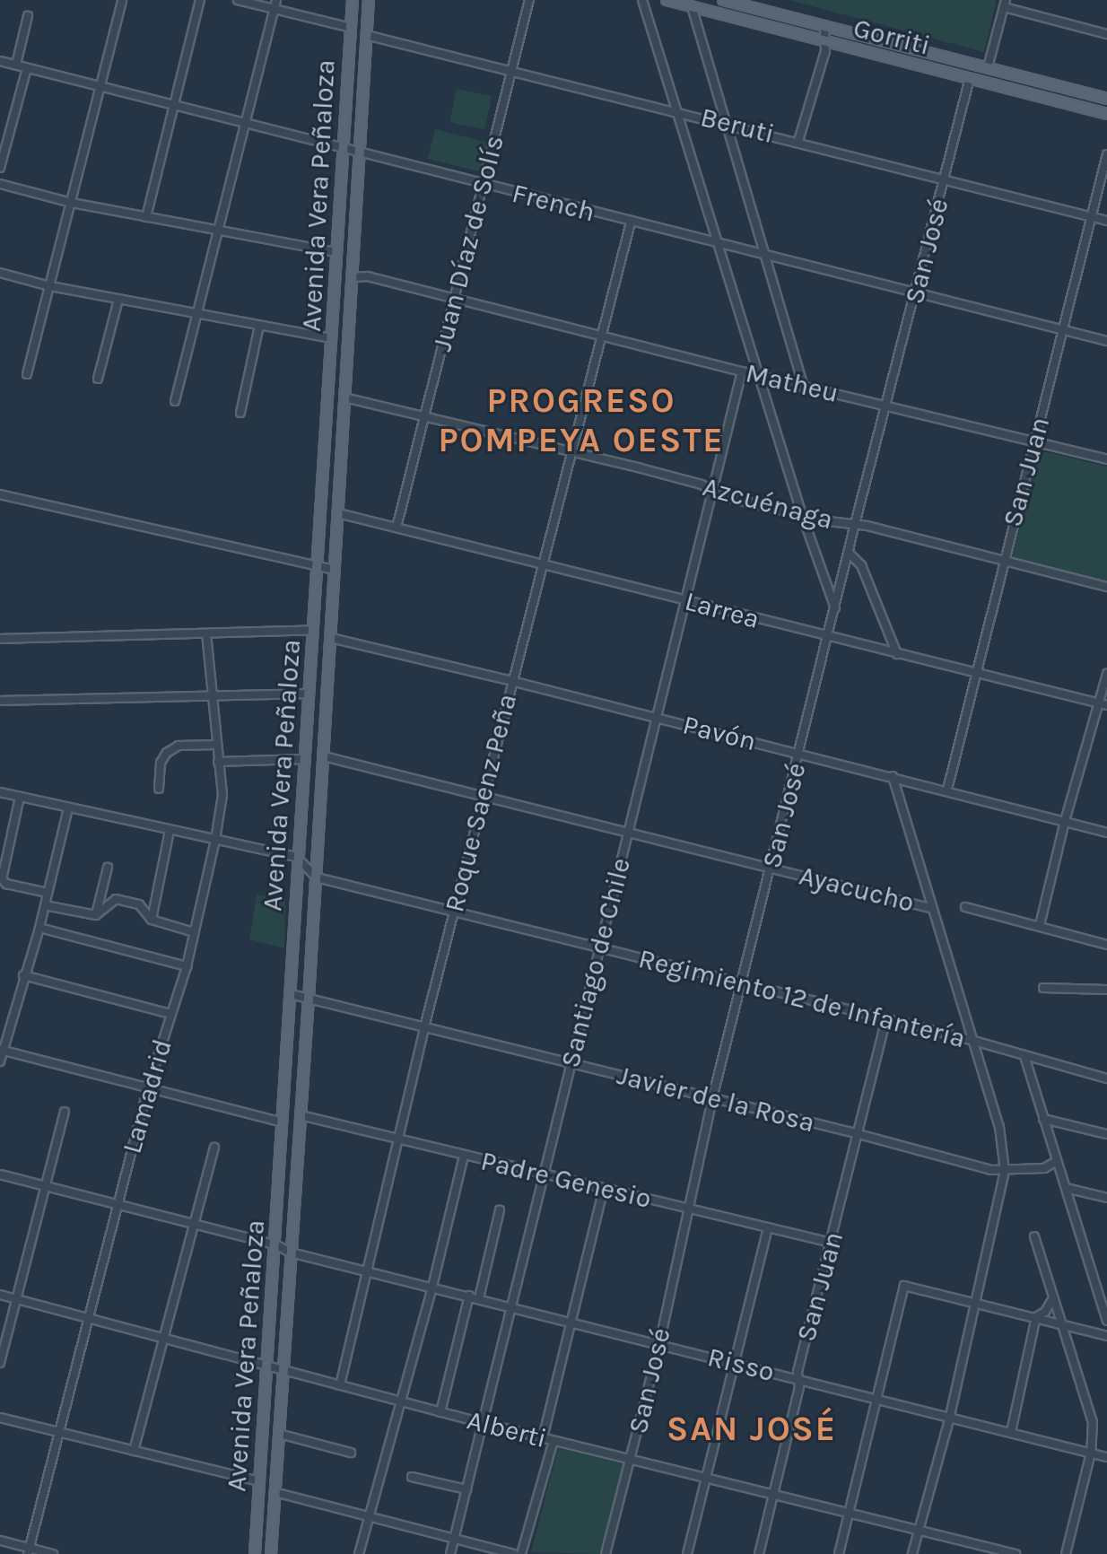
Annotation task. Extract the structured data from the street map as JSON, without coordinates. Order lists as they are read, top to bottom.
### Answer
{
  "streets": {
    "main road": ["Gorriti", "Avenida Vera Peñaloza"],
    "street": [
      "Beruti",
      "French",
      "Juan Díaz de Solís",
      "San José",
      "Matheu",
      "San Juan",
      "Azcuénaga",
      "Larrea",
      "Pavón",
      "Roque Saenz Peña",
      "Ayacucho",
      "Santiago de Chile",
      "Regimiento 12 de Infantería",
      "Lamadrid",
      "Javier de la Rosa",
      "Padre Genesio",
      "Risso",
      "Alberti"
    ]
  },
  "crossings": [
    ["Gorriti", "San José"],
    ["Beruti", "Avenida Vera Peñaloza"],
    ["Beruti", "Juan Díaz de Solís"],
    ["Beruti", "San José"],
    ["Beruti", "San Juan"],
    ["Avenida Vera Peñaloza", "French"],
    ["Avenida Vera Peñaloza", "Matheu"],
    ["Avenida Vera Peñaloza", "Azcuénaga"],
    ["Avenida Vera Peñaloza", "Larrea"],
    ["Avenida Vera Peñaloza", "Pavón"],
    ["Avenida Vera Peñaloza", "Ayacucho"],
    ["Avenida Vera Peñaloza", "Regimiento 12 de Infantería"],
    ["Avenida Vera Peñaloza", "Javier de la Rosa"],
    ["Avenida Vera Peñaloza", "Padre Genesio"],
    ["Avenida Vera Peñaloza", "Risso"],
    ["Avenida Vera Peñaloza", "Alberti"],
    ["French", "Juan Díaz de Solís"],
    ["French", "San José"],
    ["French", "San Juan"],
    ["French", "Roque Saenz Peña"],
    ["Juan Díaz de Solís", "Matheu"],
    ["Juan Díaz de Solís", "Azcuénaga"],
    ["Juan Díaz de Solís", "Larrea"],
    ["San José", "Matheu"],
    ["San José", "Azcuénaga"],
    ["San José", "Larrea"],
    ["San José", "Pavón"],
    ["San José", "Ayacucho"],
    ["San José", "Regimiento 12 de Infantería"],
    ["San José", "Javier de la Rosa"],
    ["San José", "Padre Genesio"],
    ["San José", "Risso"],
    ["San José", "Alberti"],
    ["Matheu", "San Juan"],
    ["Matheu", "Roque Saenz Peña"],
    ["Matheu", "Santiago de Chile"],
    ["San Juan", "Azcuénaga"],
    ["San Juan", "Larrea"],
    ["San Juan", "Pavón"],
    ["San Juan", "Regimiento 12 de Infantería"],
    ["San Juan", "Javier de la Rosa"],
    ["San Juan", "Padre Genesio"],
    ["San Juan", "Risso"],
    ["San Juan", "Alberti"],
    ["Azcuénaga", "Roque Saenz Peña"],
    ["Azcuénaga", "Santiago de Chile"],
    ["Larrea", "Roque Saenz Peña"],
    ["Larrea", "Santiago de Chile"],
    ["Pavón", "Roque Saenz Peña"],
    ["Pavón", "Santiago de Chile"],
    ["Roque Saenz Peña", "Ayacucho"],
    ["Roque Saenz Peña", "Regimiento 12 de Infantería"],
    ["Roque Saenz Peña", "Javier de la Rosa"],
    ["Roque Saenz Peña", "Padre Genesio"],
    ["Roque Saenz Peña", "Risso"],
    ["Roque Saenz Peña", "Alberti"],
    ["Ayacucho", "Santiago de Chile"],
    ["Santiago de Chile", "Regimiento 12 de Infantería"],
    ["Santiago de Chile", "Javier de la Rosa"],
    ["Santiago de Chile", "Padre Genesio"],
    ["Santiago de Chile", "Risso"],
    ["Santiago de Chile", "Alberti"],
    ["Lamadrid", "Risso"],
    ["Lamadrid", "Alberti"]
  ],
  "districts": ["PROGRESO POMPEYA OESTE", "SAN JOSÉ"]
}
